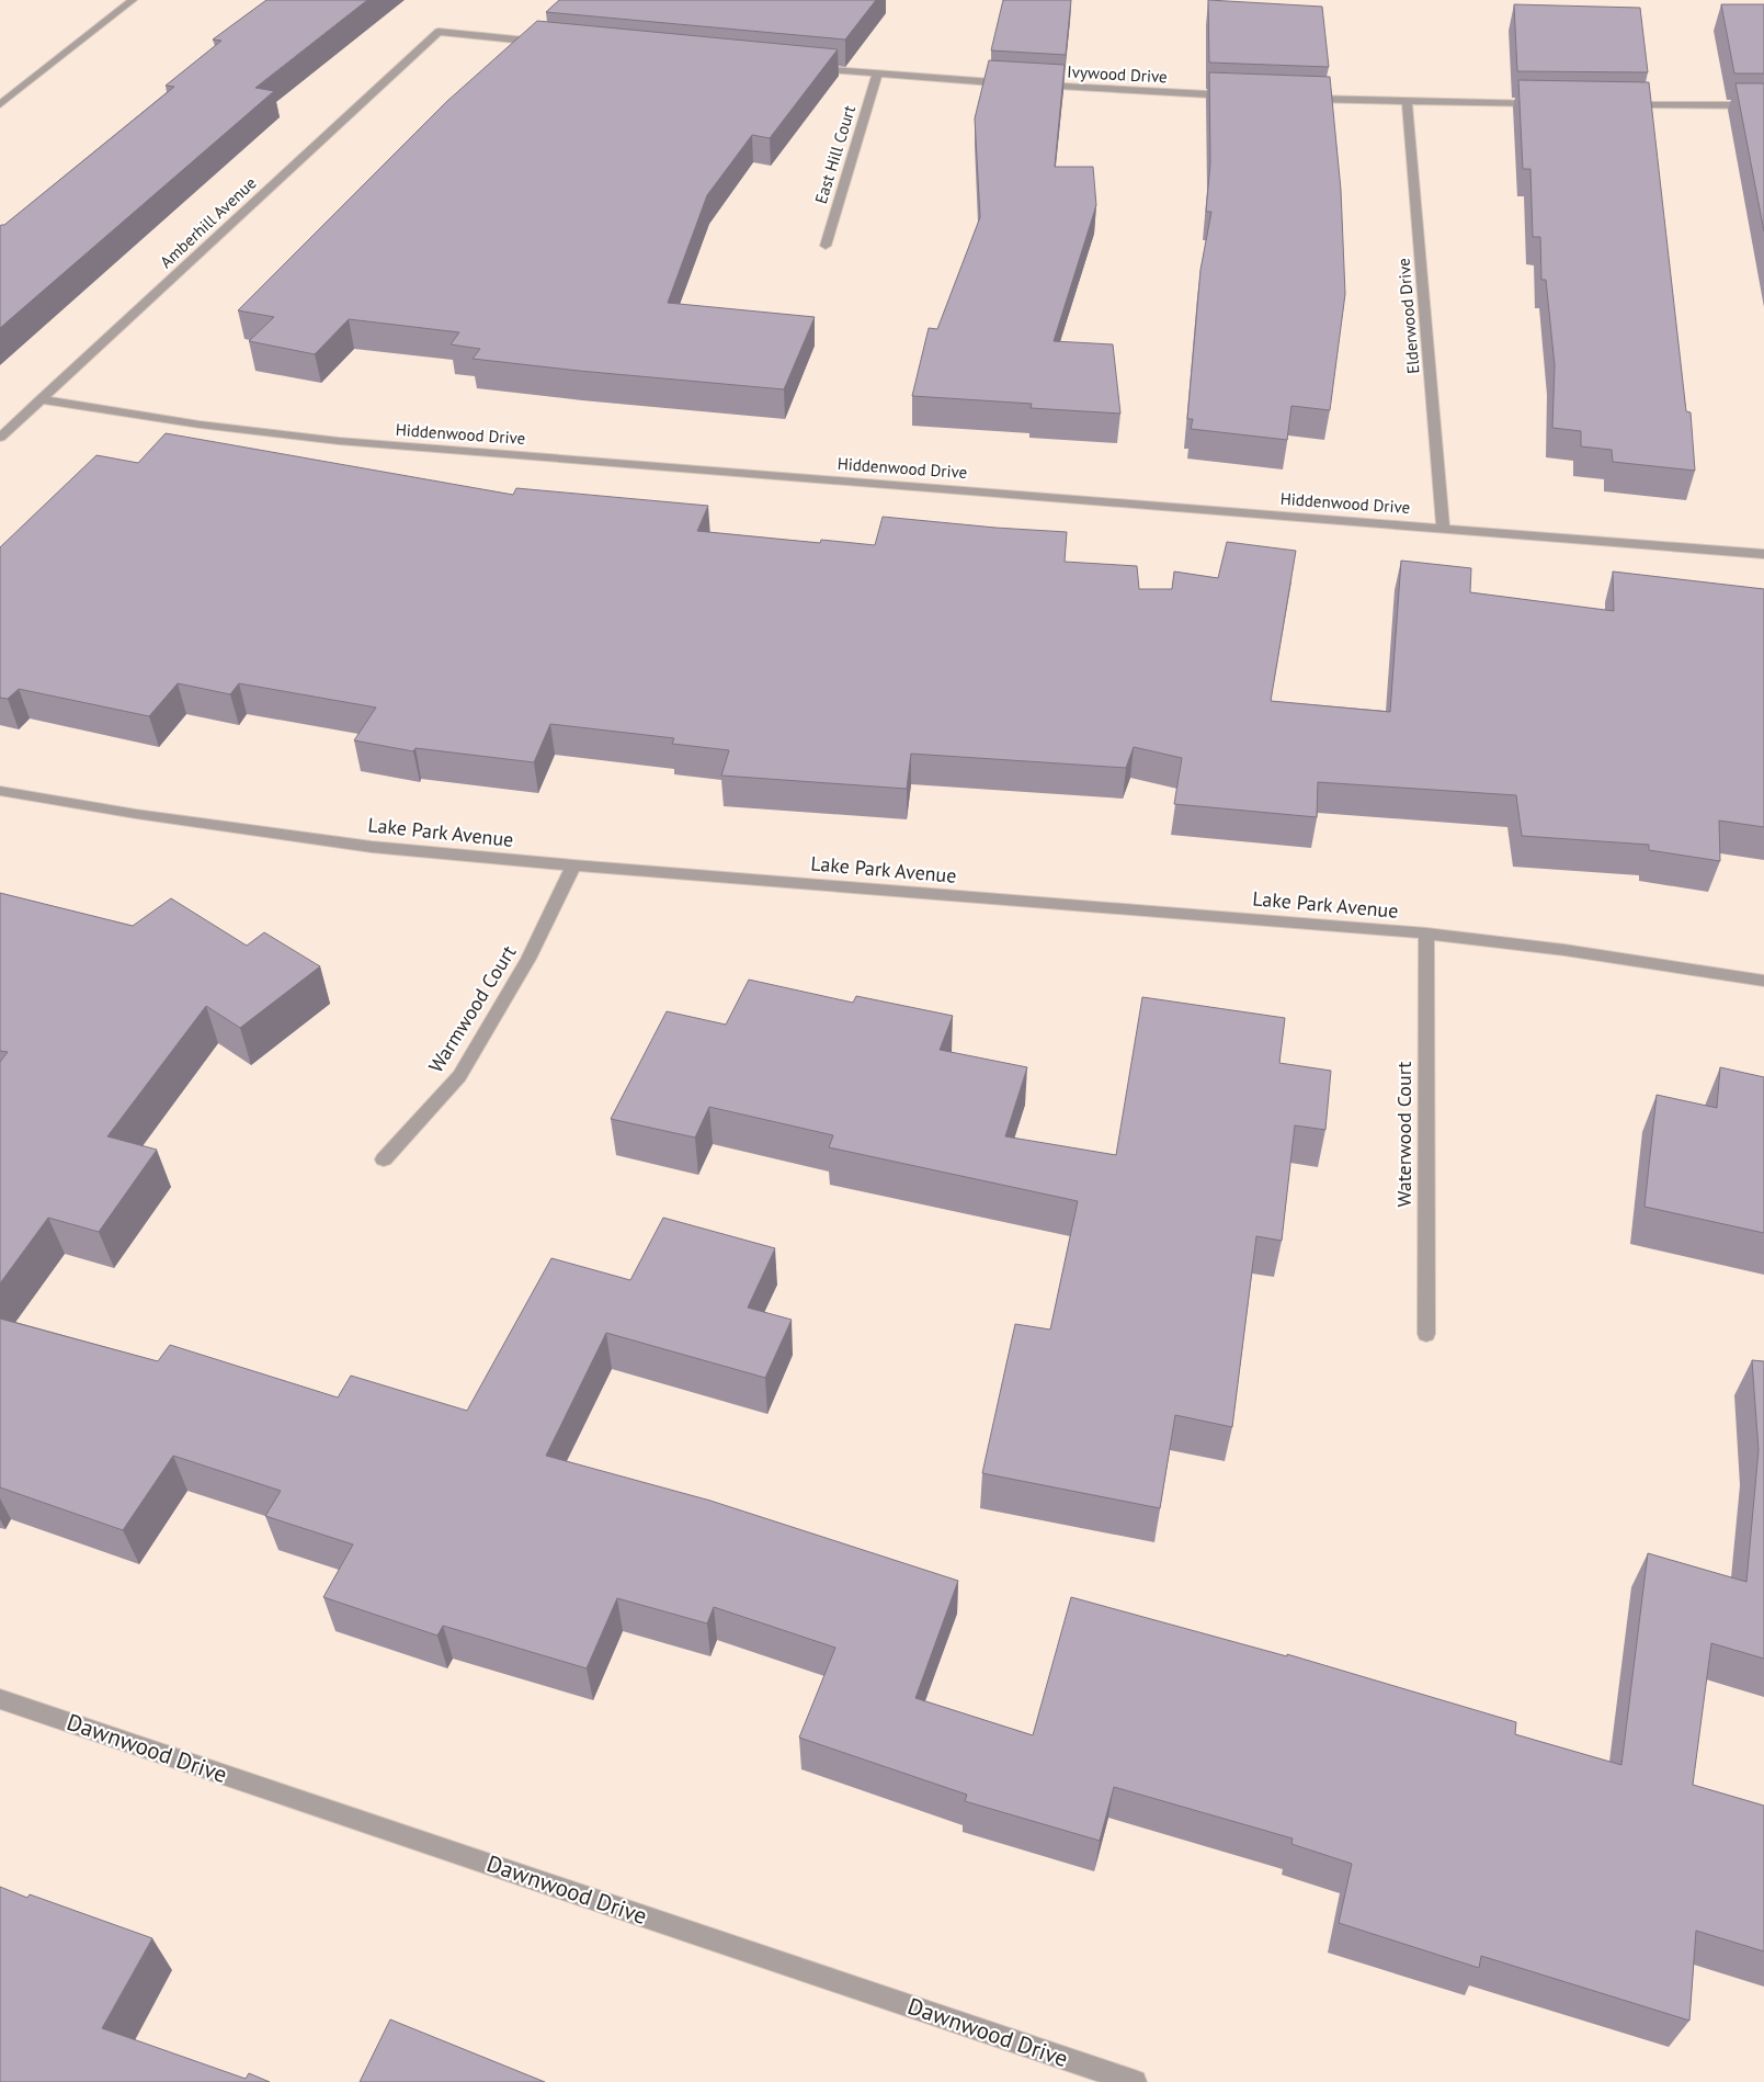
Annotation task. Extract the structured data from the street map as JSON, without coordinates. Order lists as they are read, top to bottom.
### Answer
{
  "streets": {
    "street": [
      "Ivywood Drive",
      "East Hill Court",
      "Amberhill Avenue",
      "Elderwood Drive",
      "Hiddenwood Drive",
      "Lake Park Avenue",
      "Warmwood Court",
      "Waterwood Court",
      "Dawnwood Drive"
    ]
  },
  "crossings": [
    ["Ivywood Drive", "East Hill Court"],
    ["Amberhill Avenue", "Hiddenwood Drive"],
    ["Elderwood Drive", "Hiddenwood Drive"],
    ["Lake Park Avenue", "Warmwood Court"],
    ["Lake Park Avenue", "Waterwood Court"]
  ]
}
